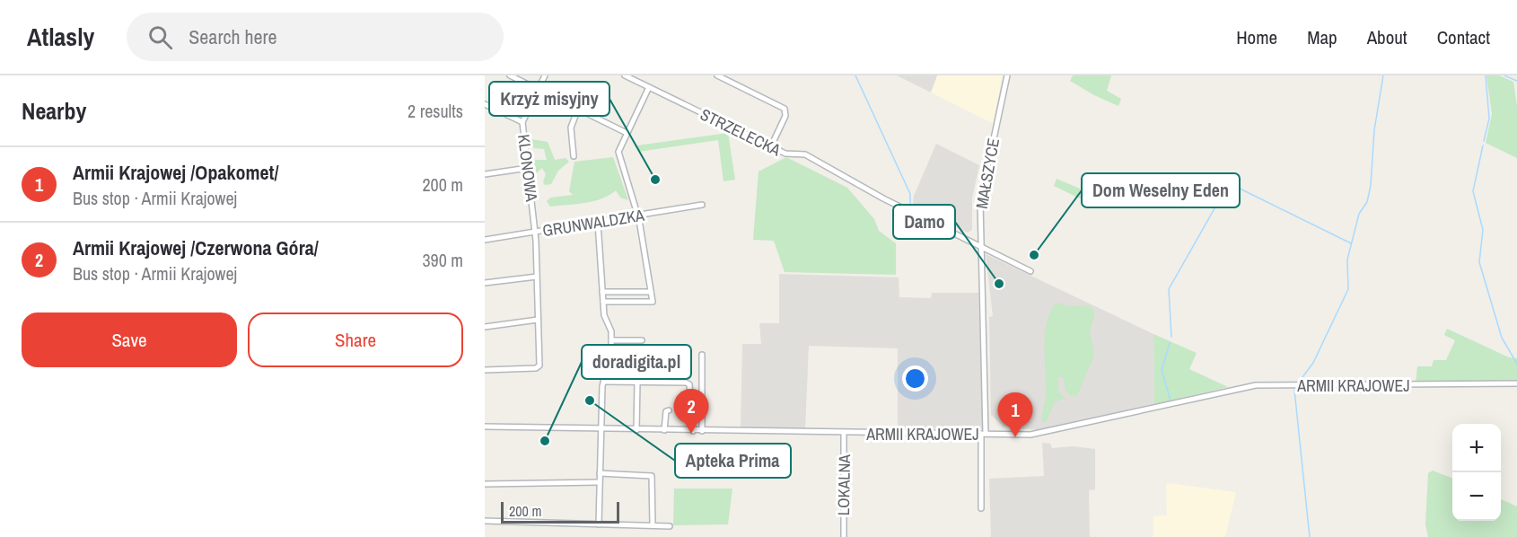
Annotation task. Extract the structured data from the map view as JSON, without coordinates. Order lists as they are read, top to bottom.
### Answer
{
  "streets": {
    "street": [
      "STRZELECKA",
      "KLONOWA",
      "MAŁSZYCE",
      "GRUNWALDZKA",
      "ARMII KRAJOWEJ",
      "LOKALNA"
    ]
  },
  "crossings": [
    ["STRZELECKA", "MAŁSZYCE"],
    ["KLONOWA", "GRUNWALDZKA"],
    ["MAŁSZYCE", "ARMII KRAJOWEJ"],
    ["ARMII KRAJOWEJ", "LOKALNA"]
  ],
  "places": [
    "Krzyż misyjny",
    "Dom Weselny Eden",
    "Damo",
    "Apteka Prima",
    "doradigita.pl"
  ],
  "scale_bar": "200 m",
  "page": {
    "header": "Atlasly",
    "search": "Search here",
    "nav": [
      "Home",
      "Map",
      "About",
      "Contact"
    ],
    "heading": ["Nearby", "2 results"],
    "list": [
      {
        "mark": "1",
        "name": "Armii Krajowej /Opakomet/",
        "note": "Bus stop · Armii Krajowej",
        "value": "200 m"
      },
      {
        "mark": "2",
        "name": "Armii Krajowej /Czerwona Góra/",
        "note": "Bus stop · Armii Krajowej",
        "value": "390 m"
      }
    ],
    "buttons": ["Save", "Share"],
    "pins": ["2", "1"],
    "map_buttons": ["+", "−"],
    "scale": "200 m"
  }
}
